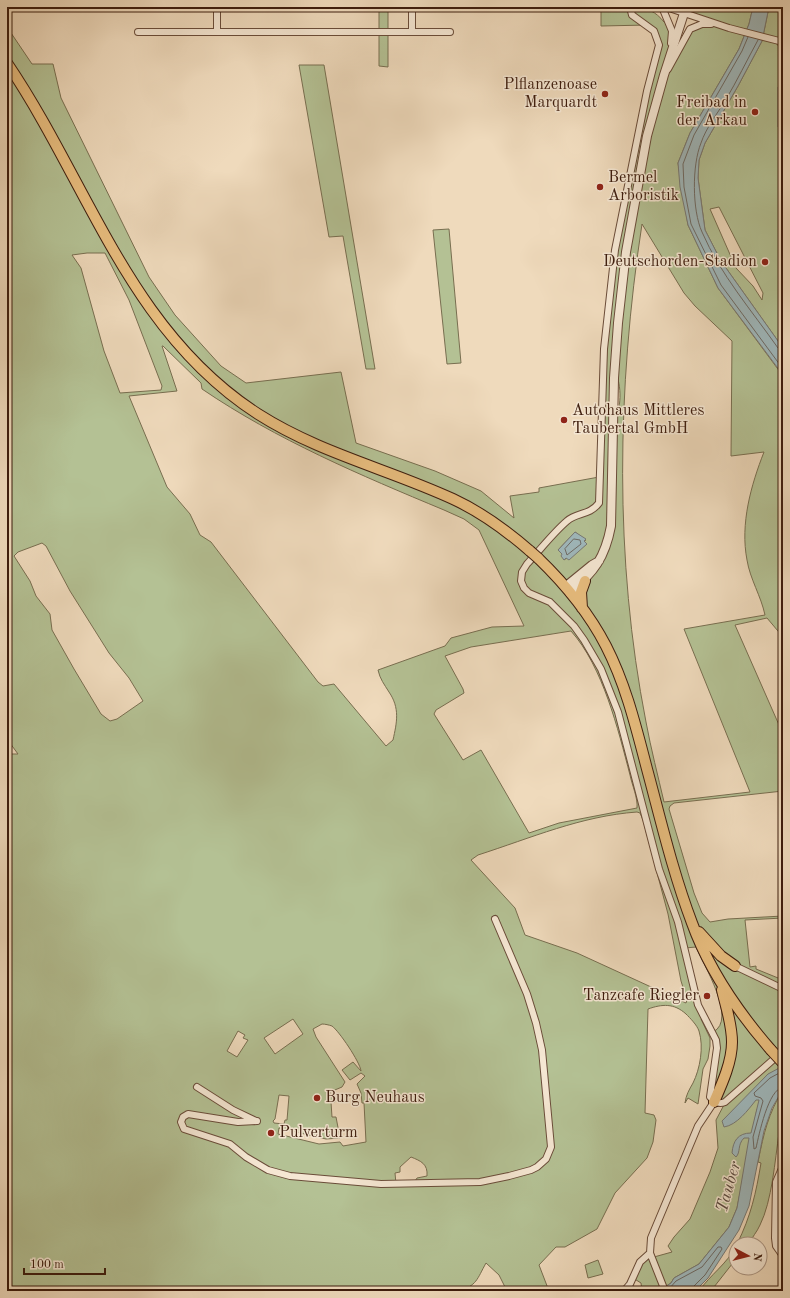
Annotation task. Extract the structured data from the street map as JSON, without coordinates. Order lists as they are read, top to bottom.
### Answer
{
  "water": ["Tauber"],
  "places": [
    "Plflanzenoase Marquardt",
    "Freibad in der Arkau",
    "Bermel Arboristik",
    "Deutschorden-Stadion",
    "Autohaus Mittleres Taubertal GmbH",
    "Tanzcafe Riegler",
    "Burg Neuhaus",
    "Pulverturm"
  ],
  "scale_bar": "100 m",
  "north": "right"
}
